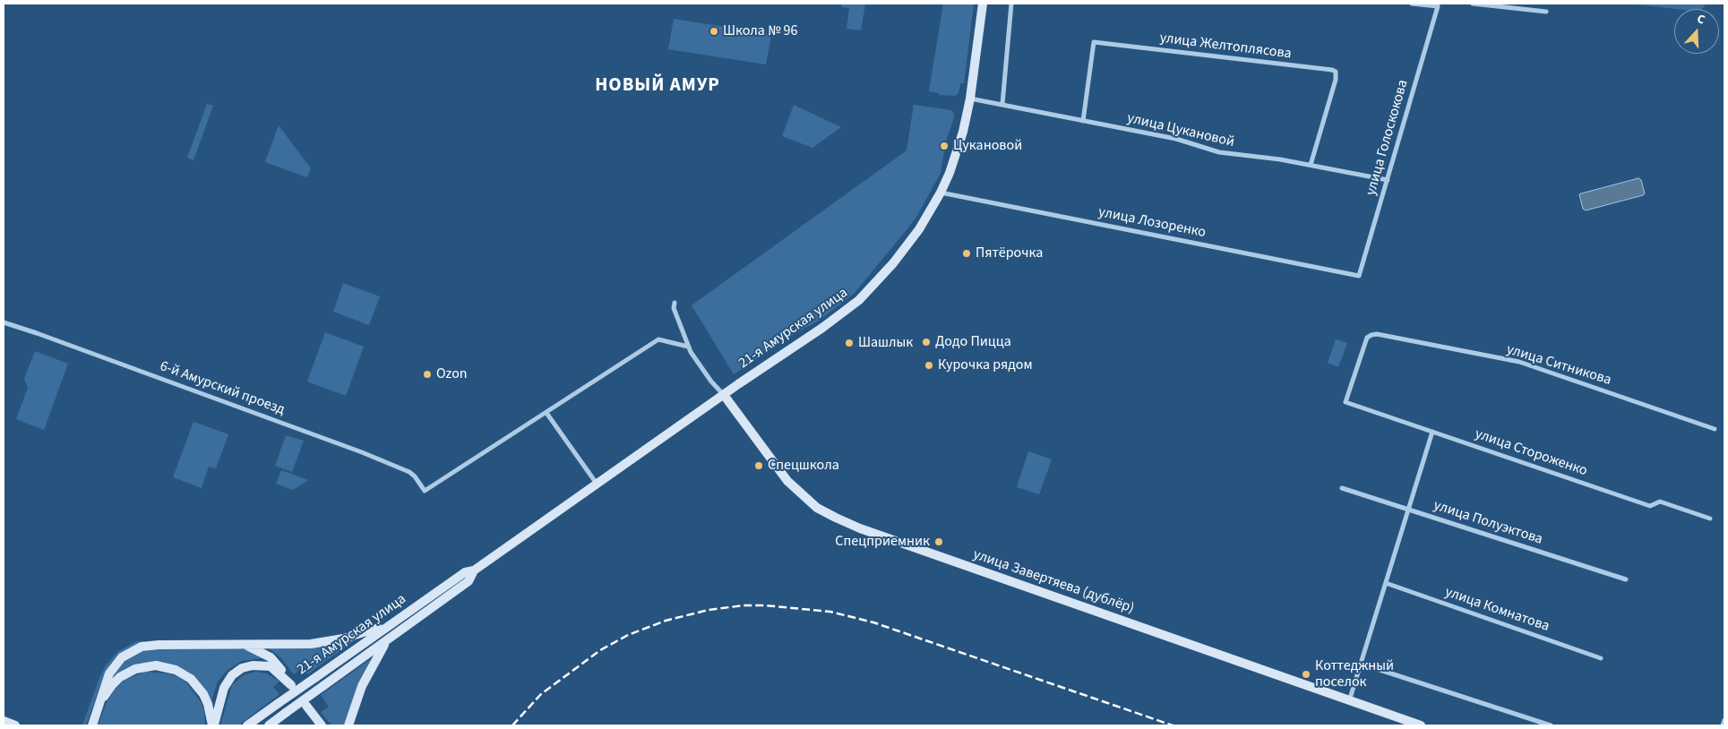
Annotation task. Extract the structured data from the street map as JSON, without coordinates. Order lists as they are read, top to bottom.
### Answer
{
  "streets": {
    "main road": ["21-я Амурская улица", "улица Завертяева (дублёр)"],
    "street": [
      "улица Желтоплясова",
      "улица Цукановой",
      "улица Голоскокова",
      "улица Лозоренко",
      "улица Ситникова",
      "6-й Амурский проезд",
      "улица Стороженко",
      "улица Полуэктова",
      "улица Комнатова"
    ]
  },
  "crossings": [
    ["улица Желтоплясова", "улица Цукановой"],
    ["улица Цукановой", "улица Голоскокова"],
    ["улица Цукановой", "21-я Амурская улица"],
    ["улица Голоскокова", "улица Лозоренко"],
    ["улица Лозоренко", "21-я Амурская улица"],
    ["21-я Амурская улица", "улица Завертяева (дублёр)"],
    ["улица Ситникова", "улица Стороженко"]
  ],
  "districts": ["НОВЫЙ АМУР"],
  "places": [
    "Школа № 96",
    "Цукановой",
    "Пятёрочка",
    "Додо Пицца",
    "Шашлык",
    "Курочка рядом",
    "Ozon",
    "Спецшкола",
    "Спецприемник",
    "Коттеджный поселок"
  ],
  "north": "top"
}
